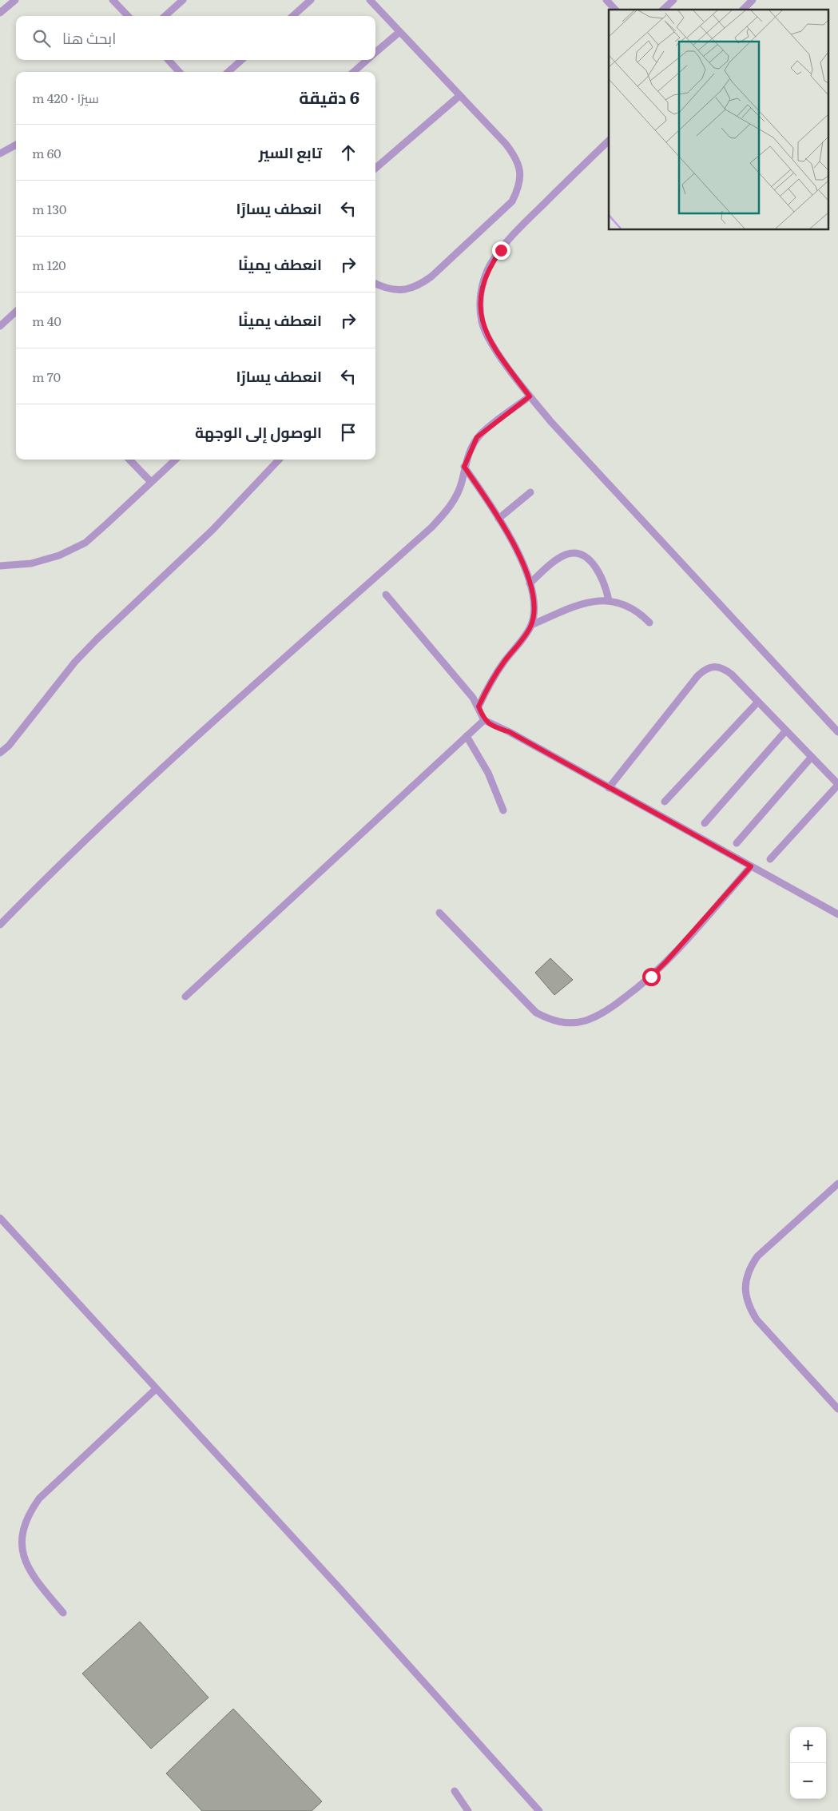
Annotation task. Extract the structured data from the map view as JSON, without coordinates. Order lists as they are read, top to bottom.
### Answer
{
  "page": {
    "search": "ابحث هنا",
    "heading": ["6 دقيقة", "سيرًا · 420 m"],
    "list": [
      ["تابع السير", "60 m"],
      ["انعطف يسارًا", "130 m"],
      ["انعطف يمينًا", "120 m"],
      ["انعطف يمينًا", "40 m"],
      ["انعطف يسارًا", "70 m"],
      "الوصول إلى الوجهة"
    ],
    "map_buttons": ["+", "−"]
  }
}
